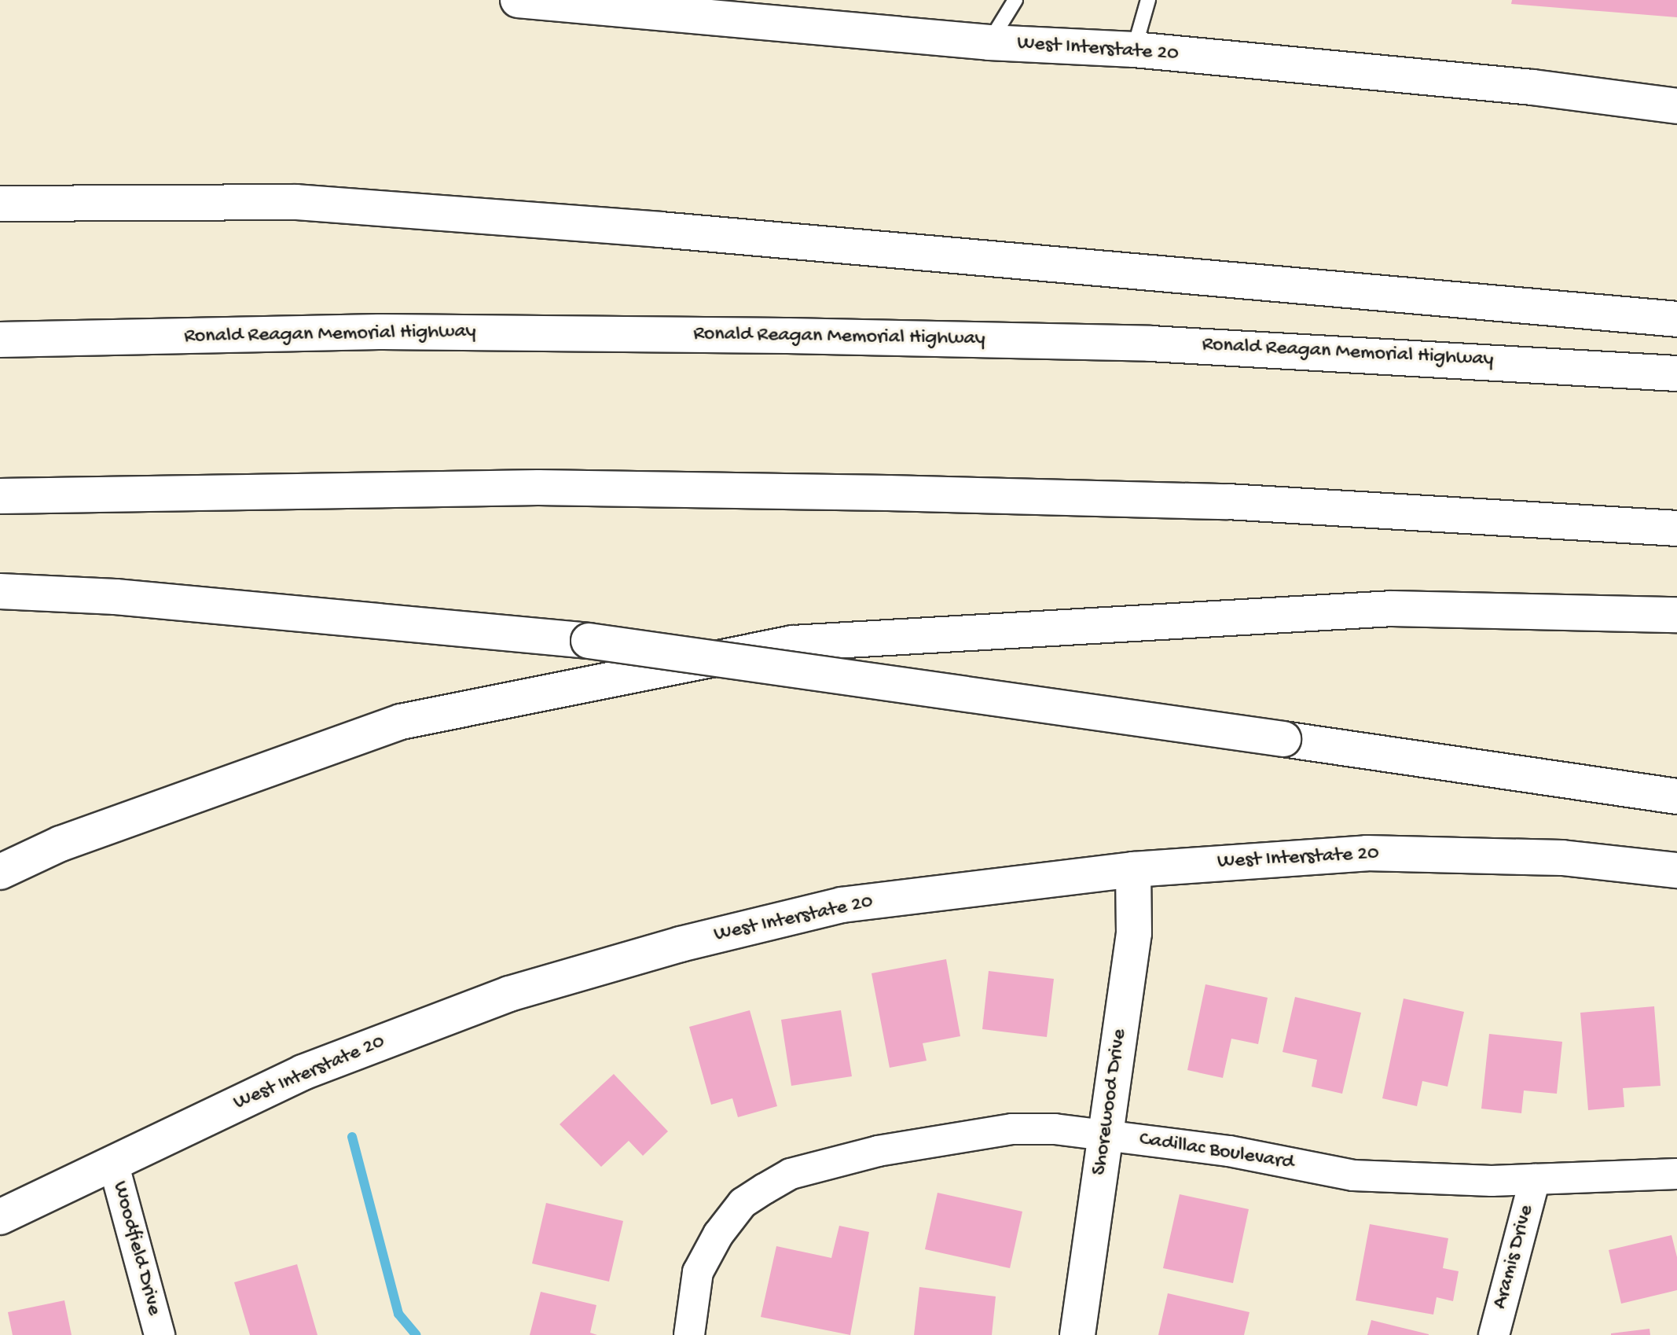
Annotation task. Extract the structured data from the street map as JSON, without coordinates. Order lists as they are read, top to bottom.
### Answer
{
  "streets": {
    "main road": ["West Interstate 20", "Ronald Reagan Memorial Highway", "Shorewood Drive"],
    "street": ["Cadillac Boulevard", "Woodfield Drive", "Aramis Drive"]
  },
  "crossings": [
    ["West Interstate 20", "Shorewood Drive"],
    ["West Interstate 20", "Woodfield Drive"],
    ["Shorewood Drive", "Cadillac Boulevard"],
    ["Cadillac Boulevard", "Aramis Drive"]
  ]
}
